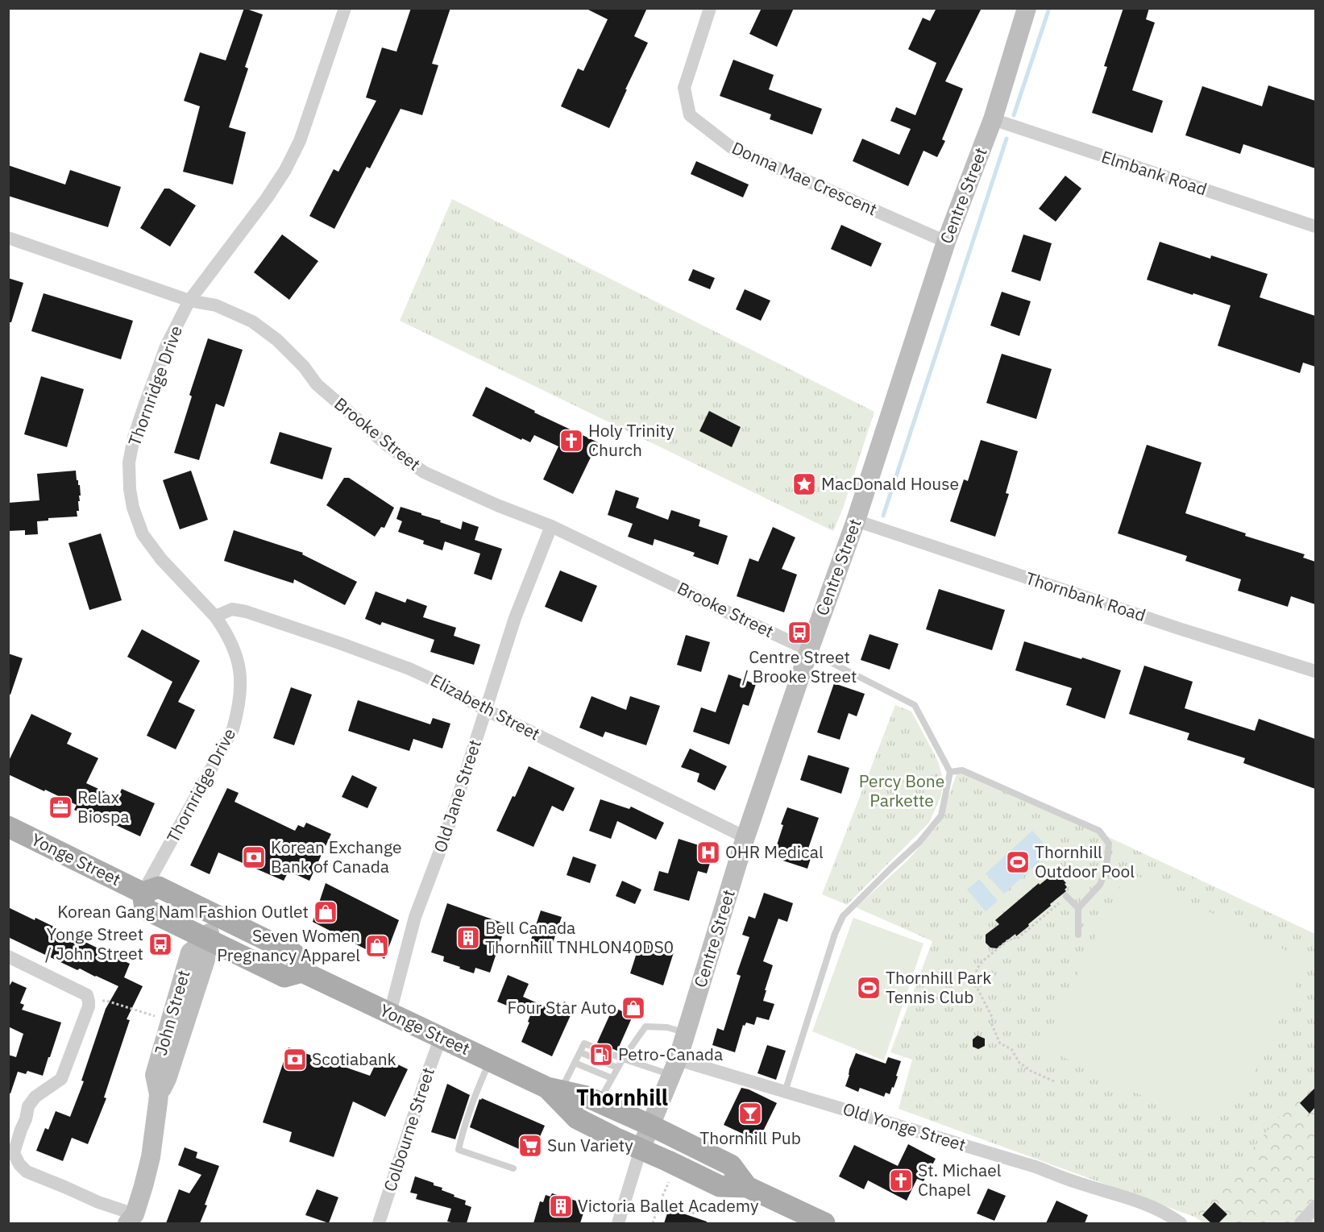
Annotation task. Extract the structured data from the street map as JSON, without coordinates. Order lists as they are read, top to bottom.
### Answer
{
  "streets": {
    "main road": ["Centre Street", "Yonge Street", "John Street"],
    "street": [
      "Elmbank Road",
      "Donna Mae Crescent",
      "Thornridge Drive",
      "Brooke Street",
      "Thornbank Road",
      "Elizabeth Street",
      "Old Jane Street",
      "Old Yonge Street",
      "Colbourne Street"
    ]
  },
  "crossings": [
    ["Elmbank Road", "Centre Street"],
    ["Donna Mae Crescent", "Centre Street"],
    ["Centre Street", "Brooke Street"],
    ["Centre Street", "Thornbank Road"],
    ["Centre Street", "Elizabeth Street"],
    ["Centre Street", "Yonge Street"],
    ["Centre Street", "Old Yonge Street"],
    ["Thornridge Drive", "Brooke Street"],
    ["Thornridge Drive", "Elizabeth Street"],
    ["Thornridge Drive", "Yonge Street"],
    ["Brooke Street", "Old Jane Street"],
    ["Elizabeth Street", "Old Jane Street"],
    ["Old Jane Street", "Yonge Street"],
    ["Yonge Street", "Colbourne Street"]
  ],
  "districts": ["Thornhill"],
  "parks": ["Percy Bone Parkette"],
  "places": {
    "church": ["Holy Trinity Church", "St. Michael Chapel"],
    "place": ["MacDonald House"],
    "bus stop": ["Centre Street / Brooke Street", "Yonge Street / John Street"],
    "office": ["Relax Biospa"],
    "hospital": ["OHR Medical"],
    "bank": ["Korean Exchange Bank of Canada", "Scotiabank"],
    "sports": ["Thornhill Outdoor Pool", "Thornhill Park Tennis Club"],
    "shop": ["Korean Gang Nam Fashion Outlet", "Seven Women Pregnancy Apparel", "Four Star Auto"],
    "building": ["Bell Canada Thornhill TNHLON40DS0", "Victoria Ballet Academy"],
    "fuel station": ["Petro-Canada"],
    "bar": ["Thornhill Pub"],
    "supermarket": ["Sun Variety"]
  }
}
